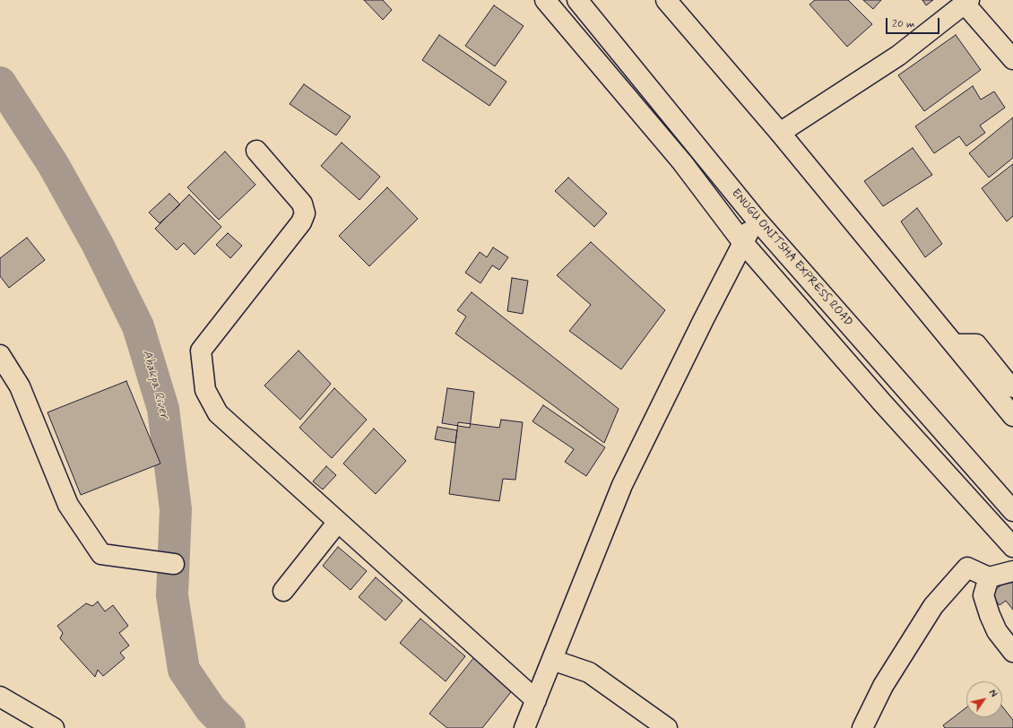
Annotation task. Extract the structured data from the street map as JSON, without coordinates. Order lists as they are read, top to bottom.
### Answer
{
  "streets": {
    "main road": ["ENUGU ONITSHA EXPRESS ROAD"]
  },
  "water": ["Abakpa River"],
  "scale_bar": "20 m",
  "north": "top right"
}
